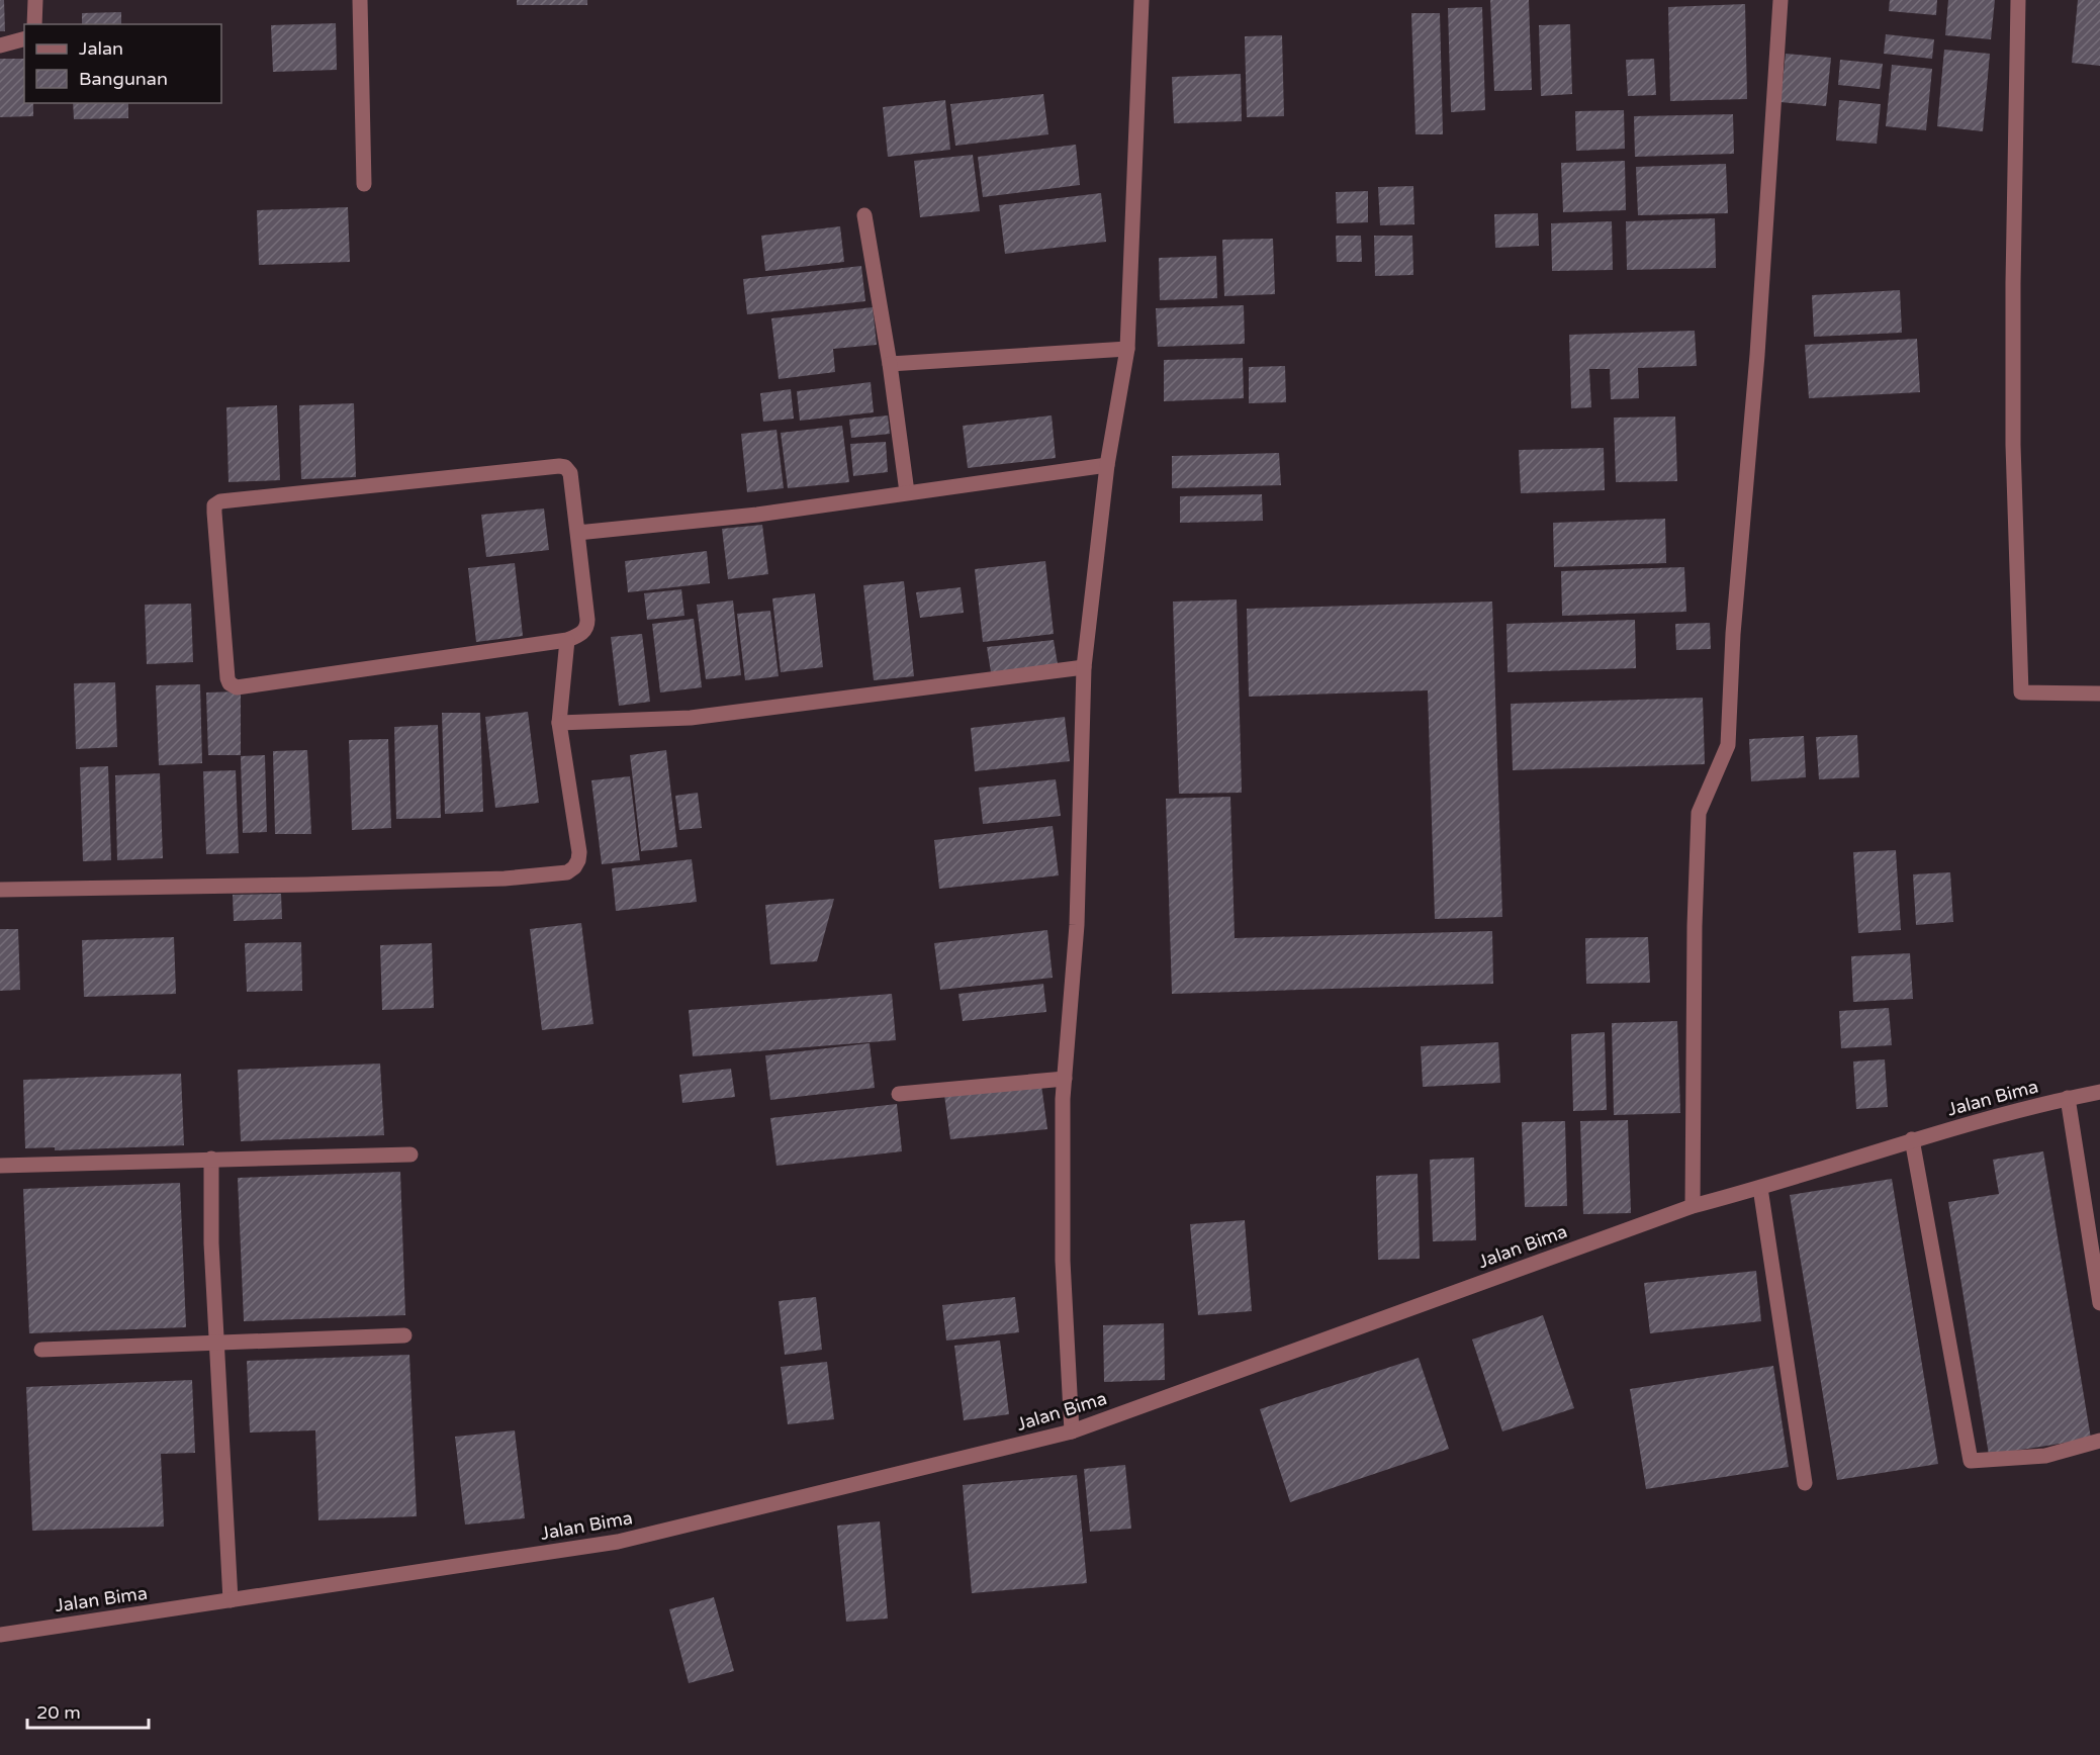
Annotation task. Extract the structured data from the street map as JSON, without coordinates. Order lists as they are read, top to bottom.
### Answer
{
  "streets": {
    "street": ["Jalan Bima"]
  },
  "legend": ["Jalan", "Bangunan"],
  "scale_bar": "20 m"
}
